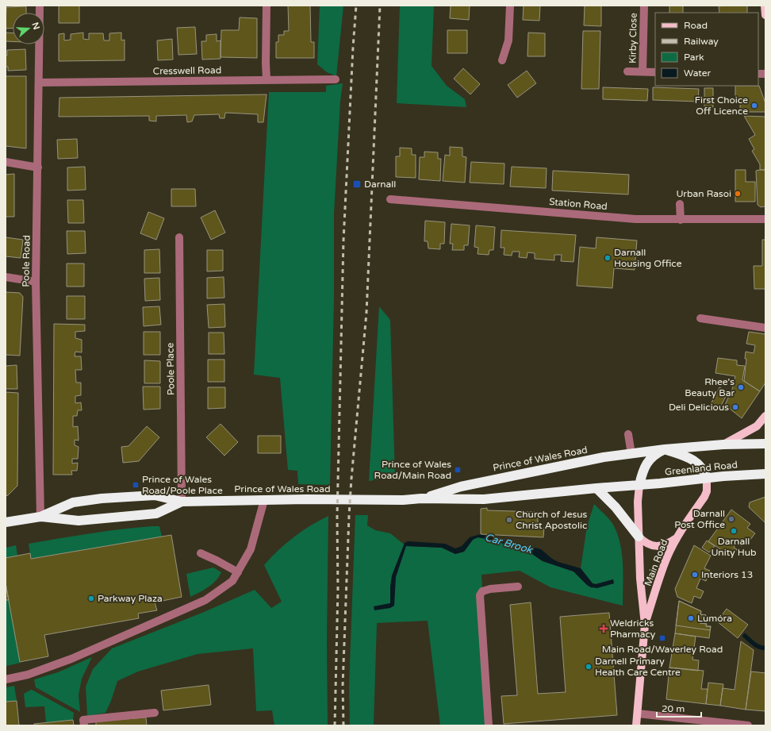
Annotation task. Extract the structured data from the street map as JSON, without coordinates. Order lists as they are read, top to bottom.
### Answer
{
  "streets": {
    "highway": ["Prince of Wales Road", "Greenland Road"],
    "main road": ["Main Road"],
    "street": [
      "Kirby Close",
      "Cresswell Road",
      "Station Road",
      "Poole Road",
      "Poole Place"
    ]
  },
  "crossings": [
    ["Cresswell Road", "Poole Road"],
    ["Poole Road", "Prince of Wales Road"],
    ["Poole Place", "Prince of Wales Road"],
    ["Prince of Wales Road", "Greenland Road"],
    ["Prince of Wales Road", "Main Road"],
    ["Greenland Road", "Main Road"]
  ],
  "water": ["Car Brook"],
  "places": {
    "other": [
      "First Choice Off Licence",
      "Urban Rasoi",
      "Darnall Housing Office",
      "Rhee's Beauty Bar",
      "Deli Delicious",
      "Darnall Post Office",
      "Church of Jesus Christ Apostolic",
      "Darnall Unity Hub",
      "Interiors 13",
      "Parkway Plaza",
      "Lumóra",
      "Darnell Primary Health Care Centre"
    ],
    "transit": [
      "Darnall",
      "Prince of Wales Road/Main Road",
      "Prince of Wales Road/Poole Place",
      "Main Road/Waverley Road"
    ],
    "health": ["Weldricks Pharmacy"]
  },
  "legend": [
    "Road",
    "Railway",
    "Park",
    "Water"
  ],
  "scale_bar": "20 m",
  "north": "right"
}
